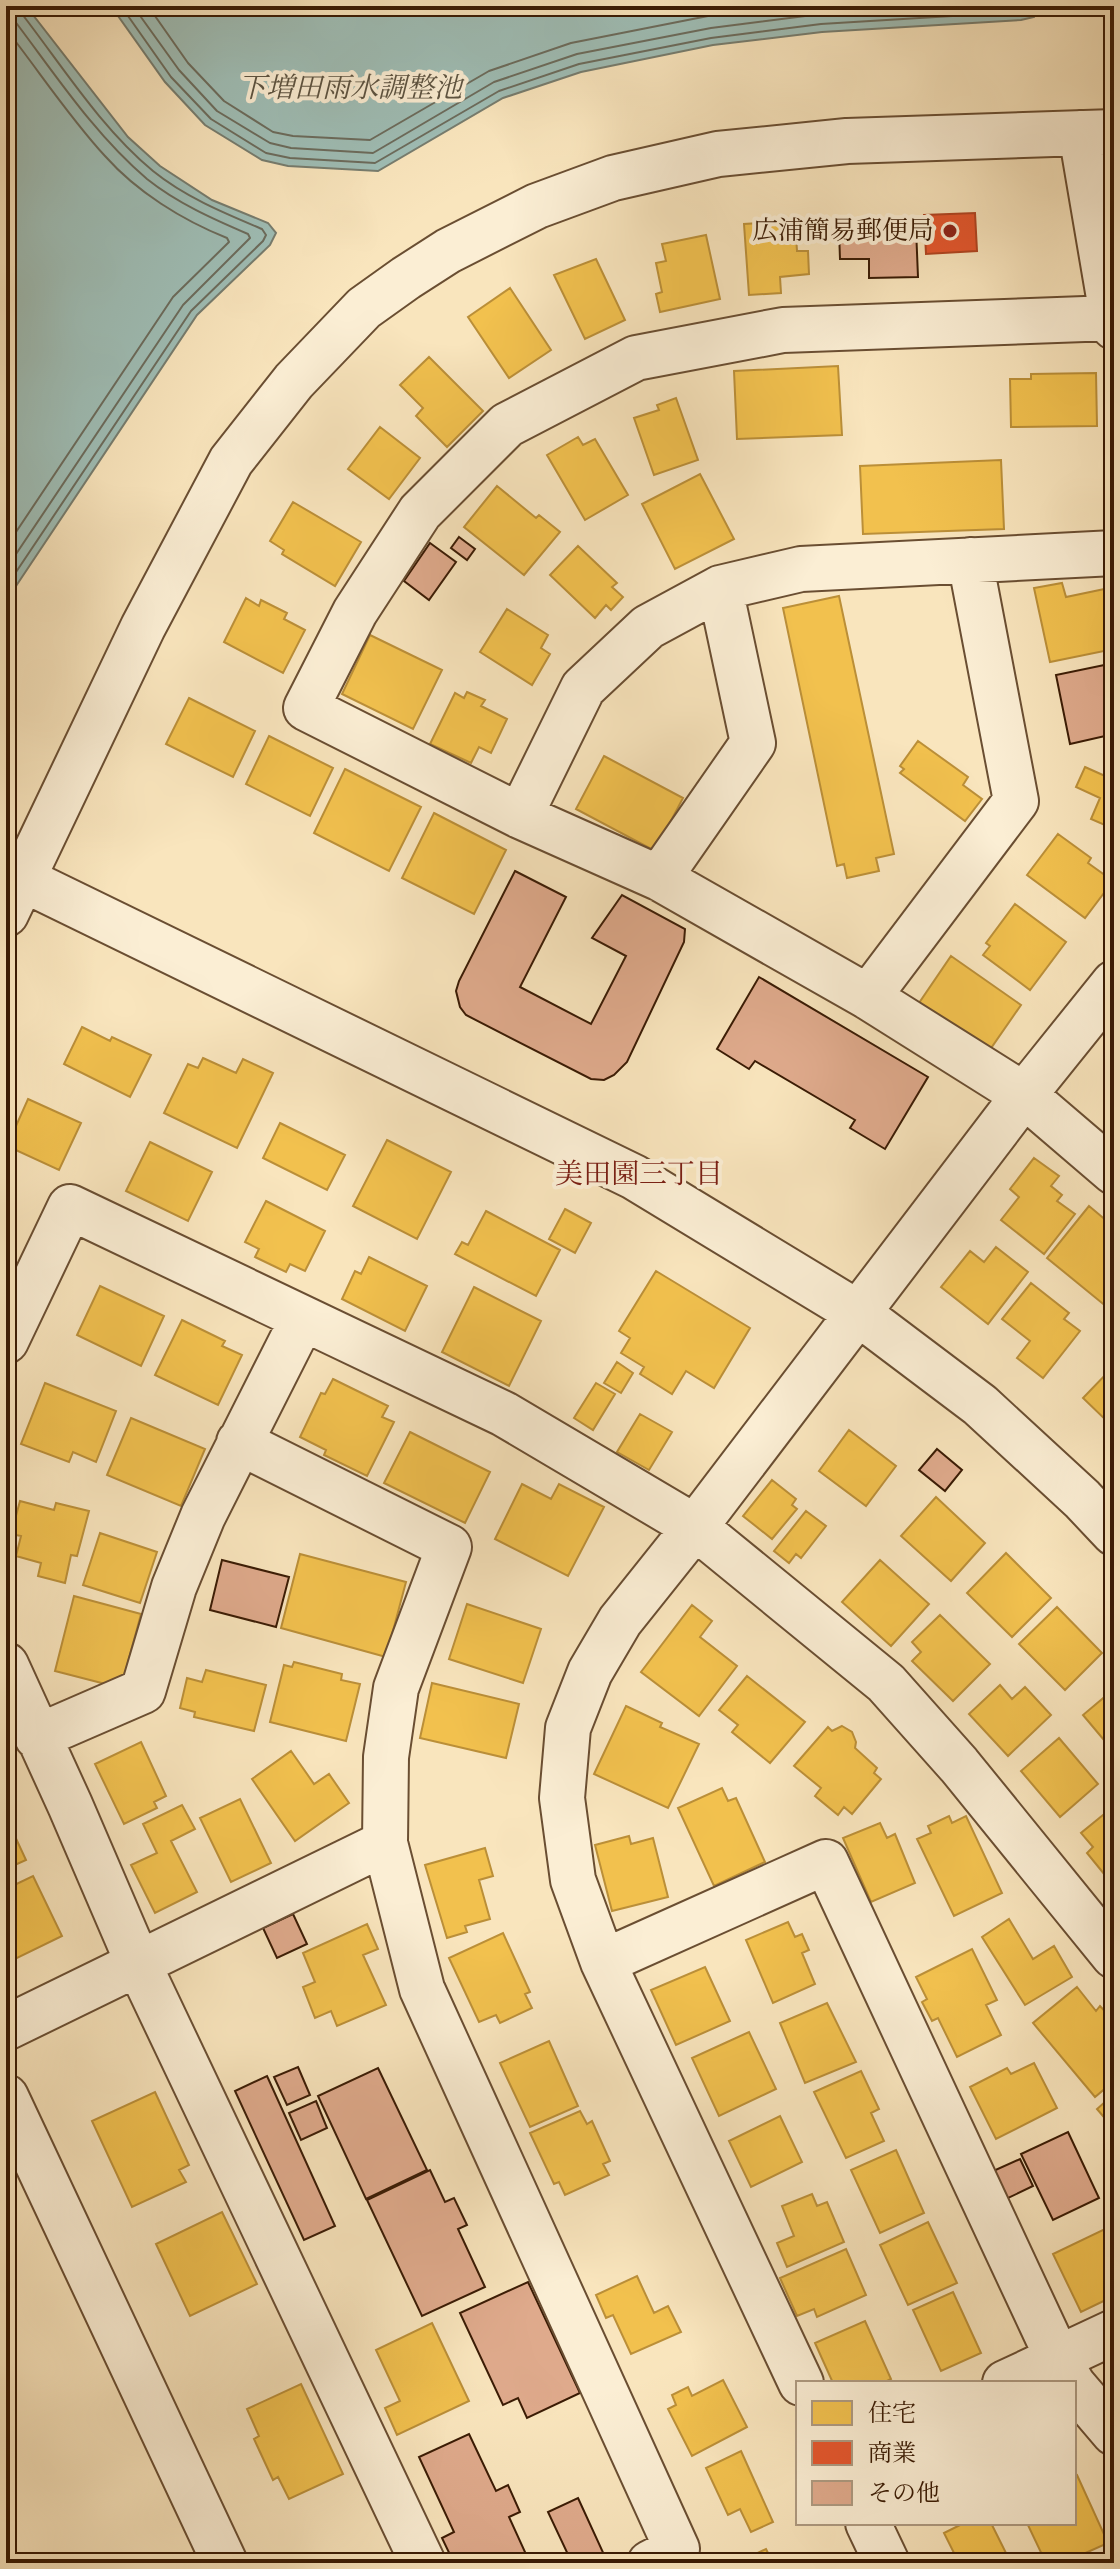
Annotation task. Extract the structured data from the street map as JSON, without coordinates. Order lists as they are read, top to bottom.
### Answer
{
  "districts": ["美田園三丁目"],
  "water": ["下増田雨水調整池"],
  "places": ["広浦簡易郵便局"],
  "legend": ["住宅", "商業", "その他"]
}
